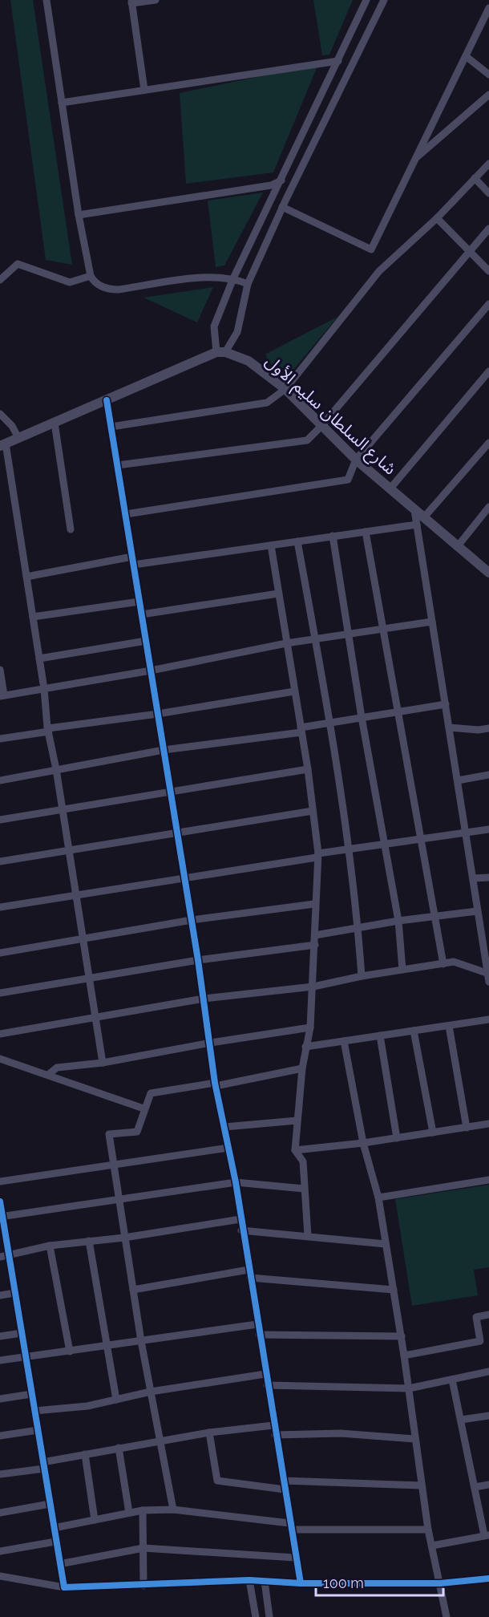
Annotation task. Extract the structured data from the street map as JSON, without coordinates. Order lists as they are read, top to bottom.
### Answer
{
  "streets": {
    "street": ["شارع السلطان سليم الأول"]
  },
  "scale_bar": "100 m"
}
